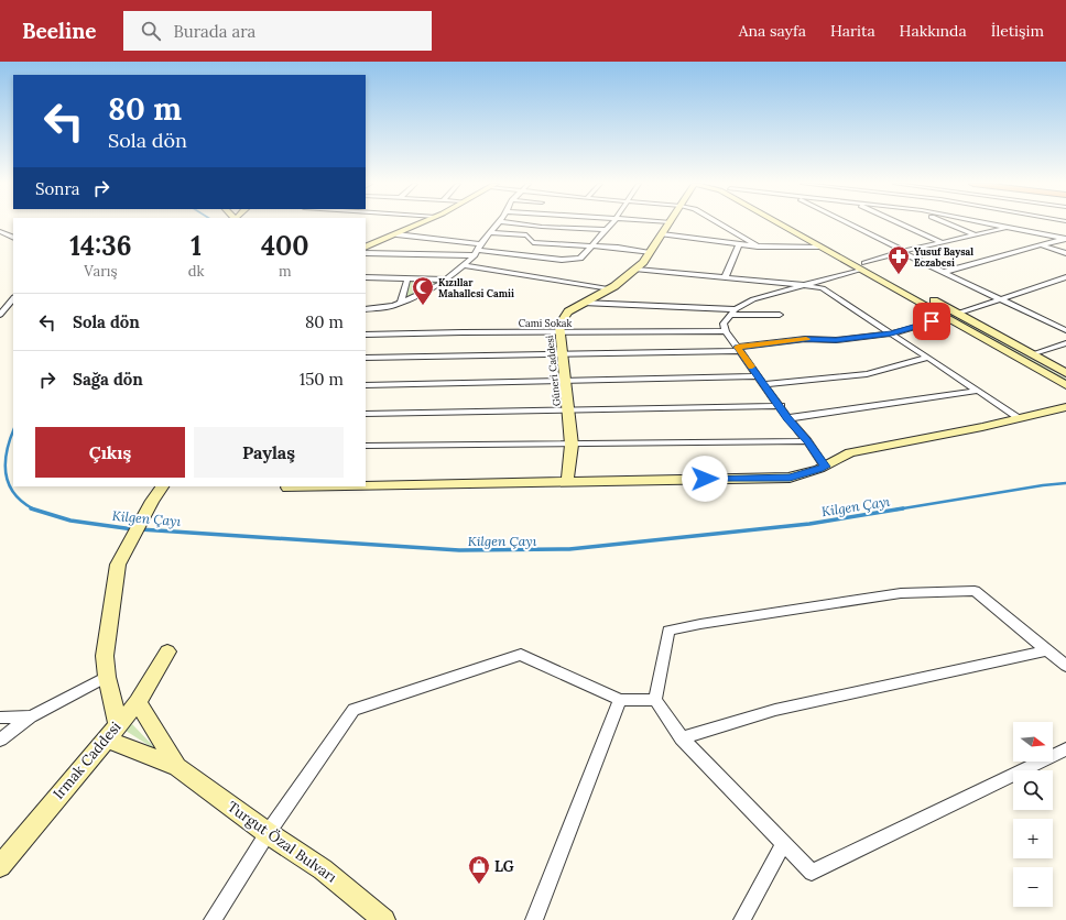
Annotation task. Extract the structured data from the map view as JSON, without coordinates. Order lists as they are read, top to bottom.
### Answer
{
  "streets": {
    "main road": ["Güneri Caddesi", "Irmak Caddesi", "Turgut Özal Bulvarı"],
    "street": ["Cami Sokak"]
  },
  "crossings": [
    ["Cami Sokak", "Güneri Caddesi"]
  ],
  "water": ["Kilgen Çayı"],
  "places": {
    "pharmacy": ["Yusuf Baysal Eczabesi"],
    "mosque": ["Kızıllar Mahallesi Camii"],
    "shop": ["LG"]
  },
  "north": "right",
  "page": {
    "header": "Beeline",
    "search": "Burada ara",
    "nav": [
      "Ana sayfa",
      "Harita",
      "Hakkında",
      "İletişim"
    ],
    "turn": ["80 m", "Sola dön"],
    "then": "Sonra",
    "eta": [
      "14:36",
      "Varış",
      "1",
      "dk",
      "400",
      "m"
    ],
    "list": [
      {
        "name": "Sola dön",
        "value": "80 m"
      },
      {
        "name": "Sağa dön",
        "value": "150 m"
      }
    ],
    "buttons": ["Çıkış", "Paylaş"],
    "map_buttons": ["+", "−"]
  }
}
